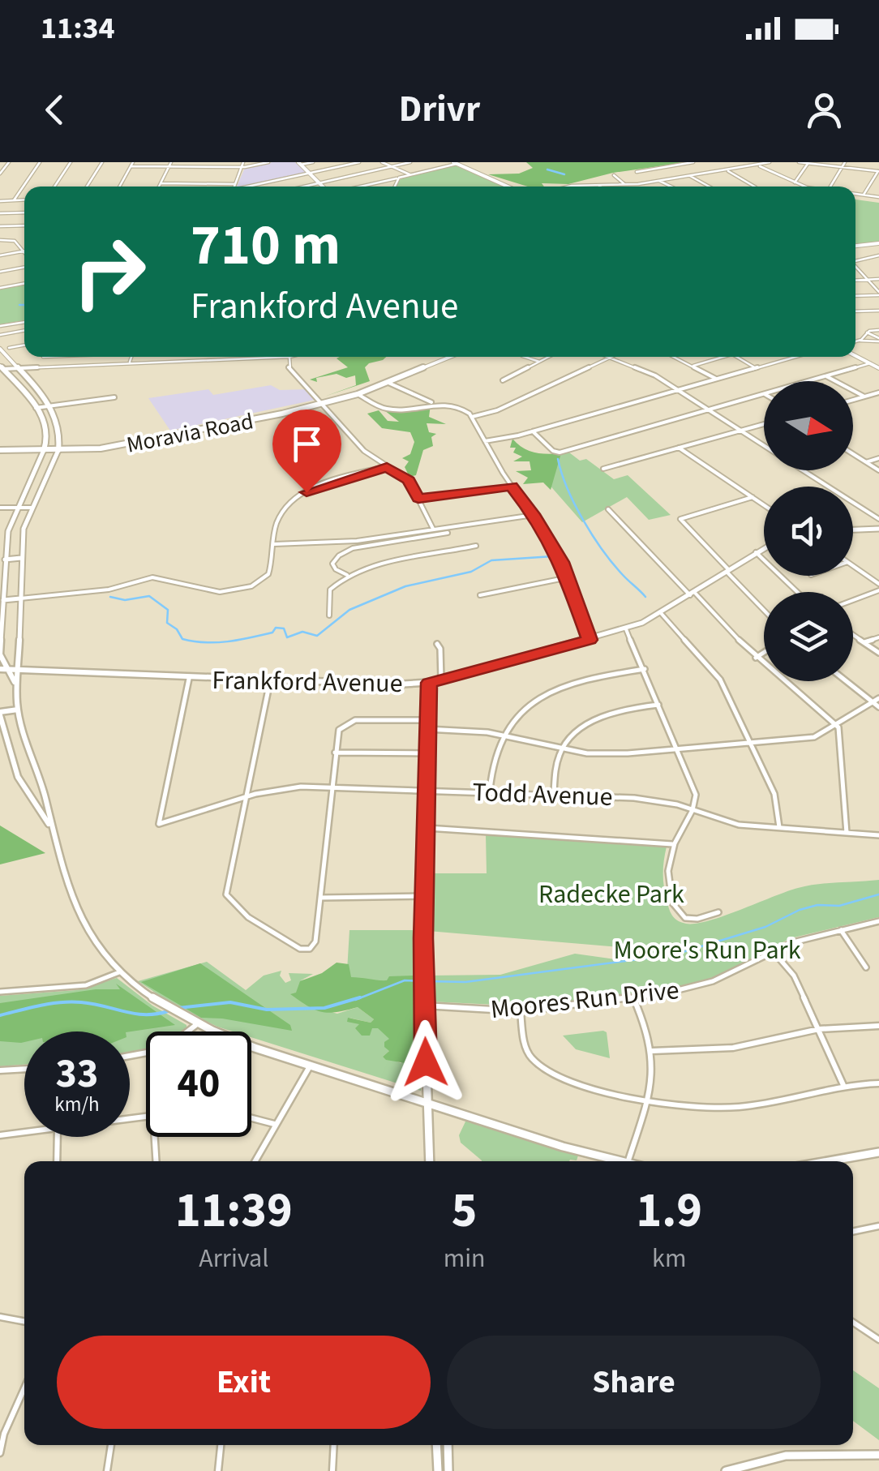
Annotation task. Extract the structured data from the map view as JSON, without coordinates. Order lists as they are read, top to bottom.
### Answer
{
  "streets": {
    "main road": ["Moravia Road"],
    "street": ["Frankford Avenue", "Todd Avenue", "Moores Run Drive"]
  },
  "crossings": [
    ["Frankford Avenue", "Todd Avenue"]
  ],
  "parks": ["Radecke Park", "Moore's Run Park"],
  "north": "right",
  "page": {
    "status": "11:34",
    "header": "Drivr",
    "turn": ["710 m", "Frankford Avenue"],
    "speed": "33 km/h",
    "limit": "40",
    "eta": [
      "11:39",
      "Arrival",
      "5",
      "min",
      "1.9",
      "km"
    ],
    "buttons": ["Exit", "Share"]
  }
}
